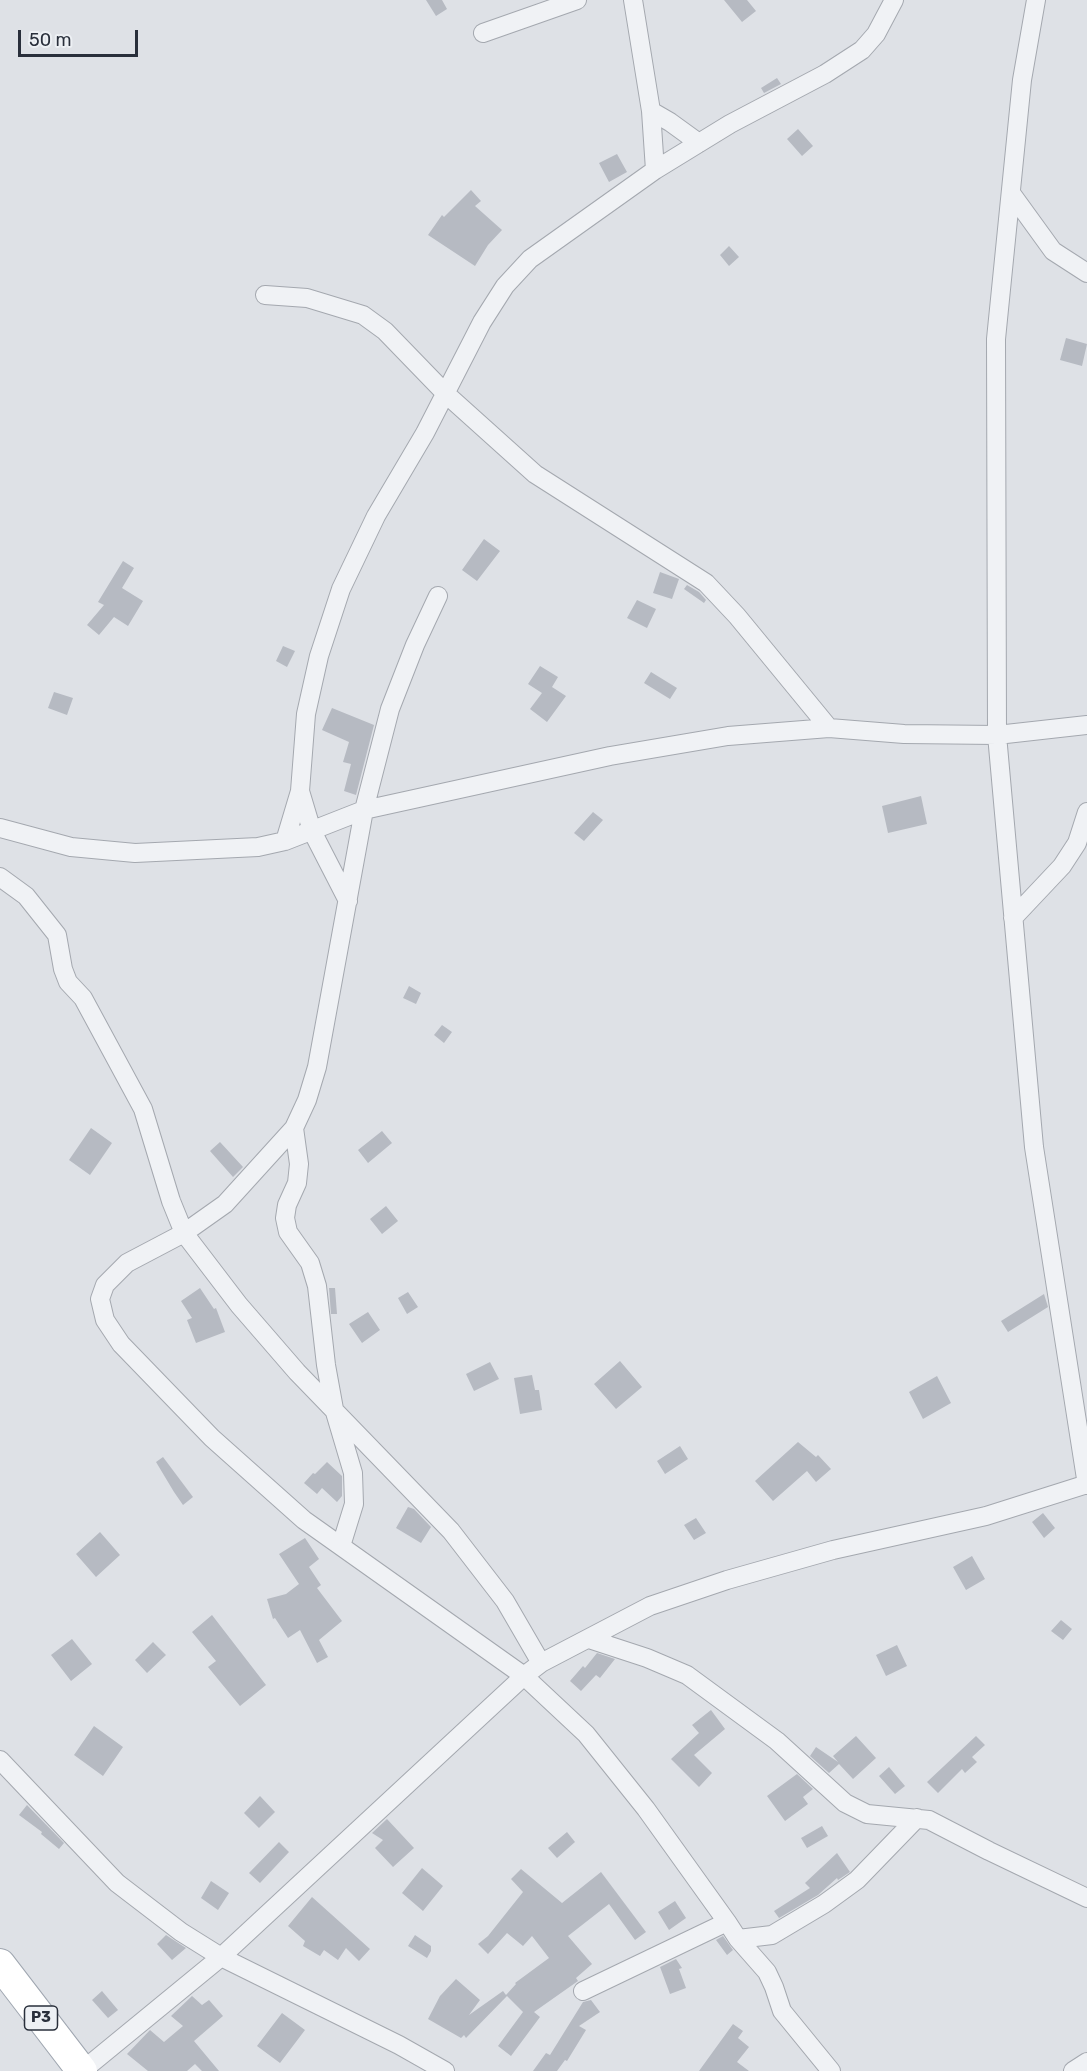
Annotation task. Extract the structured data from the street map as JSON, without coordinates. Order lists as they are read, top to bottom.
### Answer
{
  "streets": {
    "main road": ["P3"]
  },
  "scale_bar": "50 m"
}
